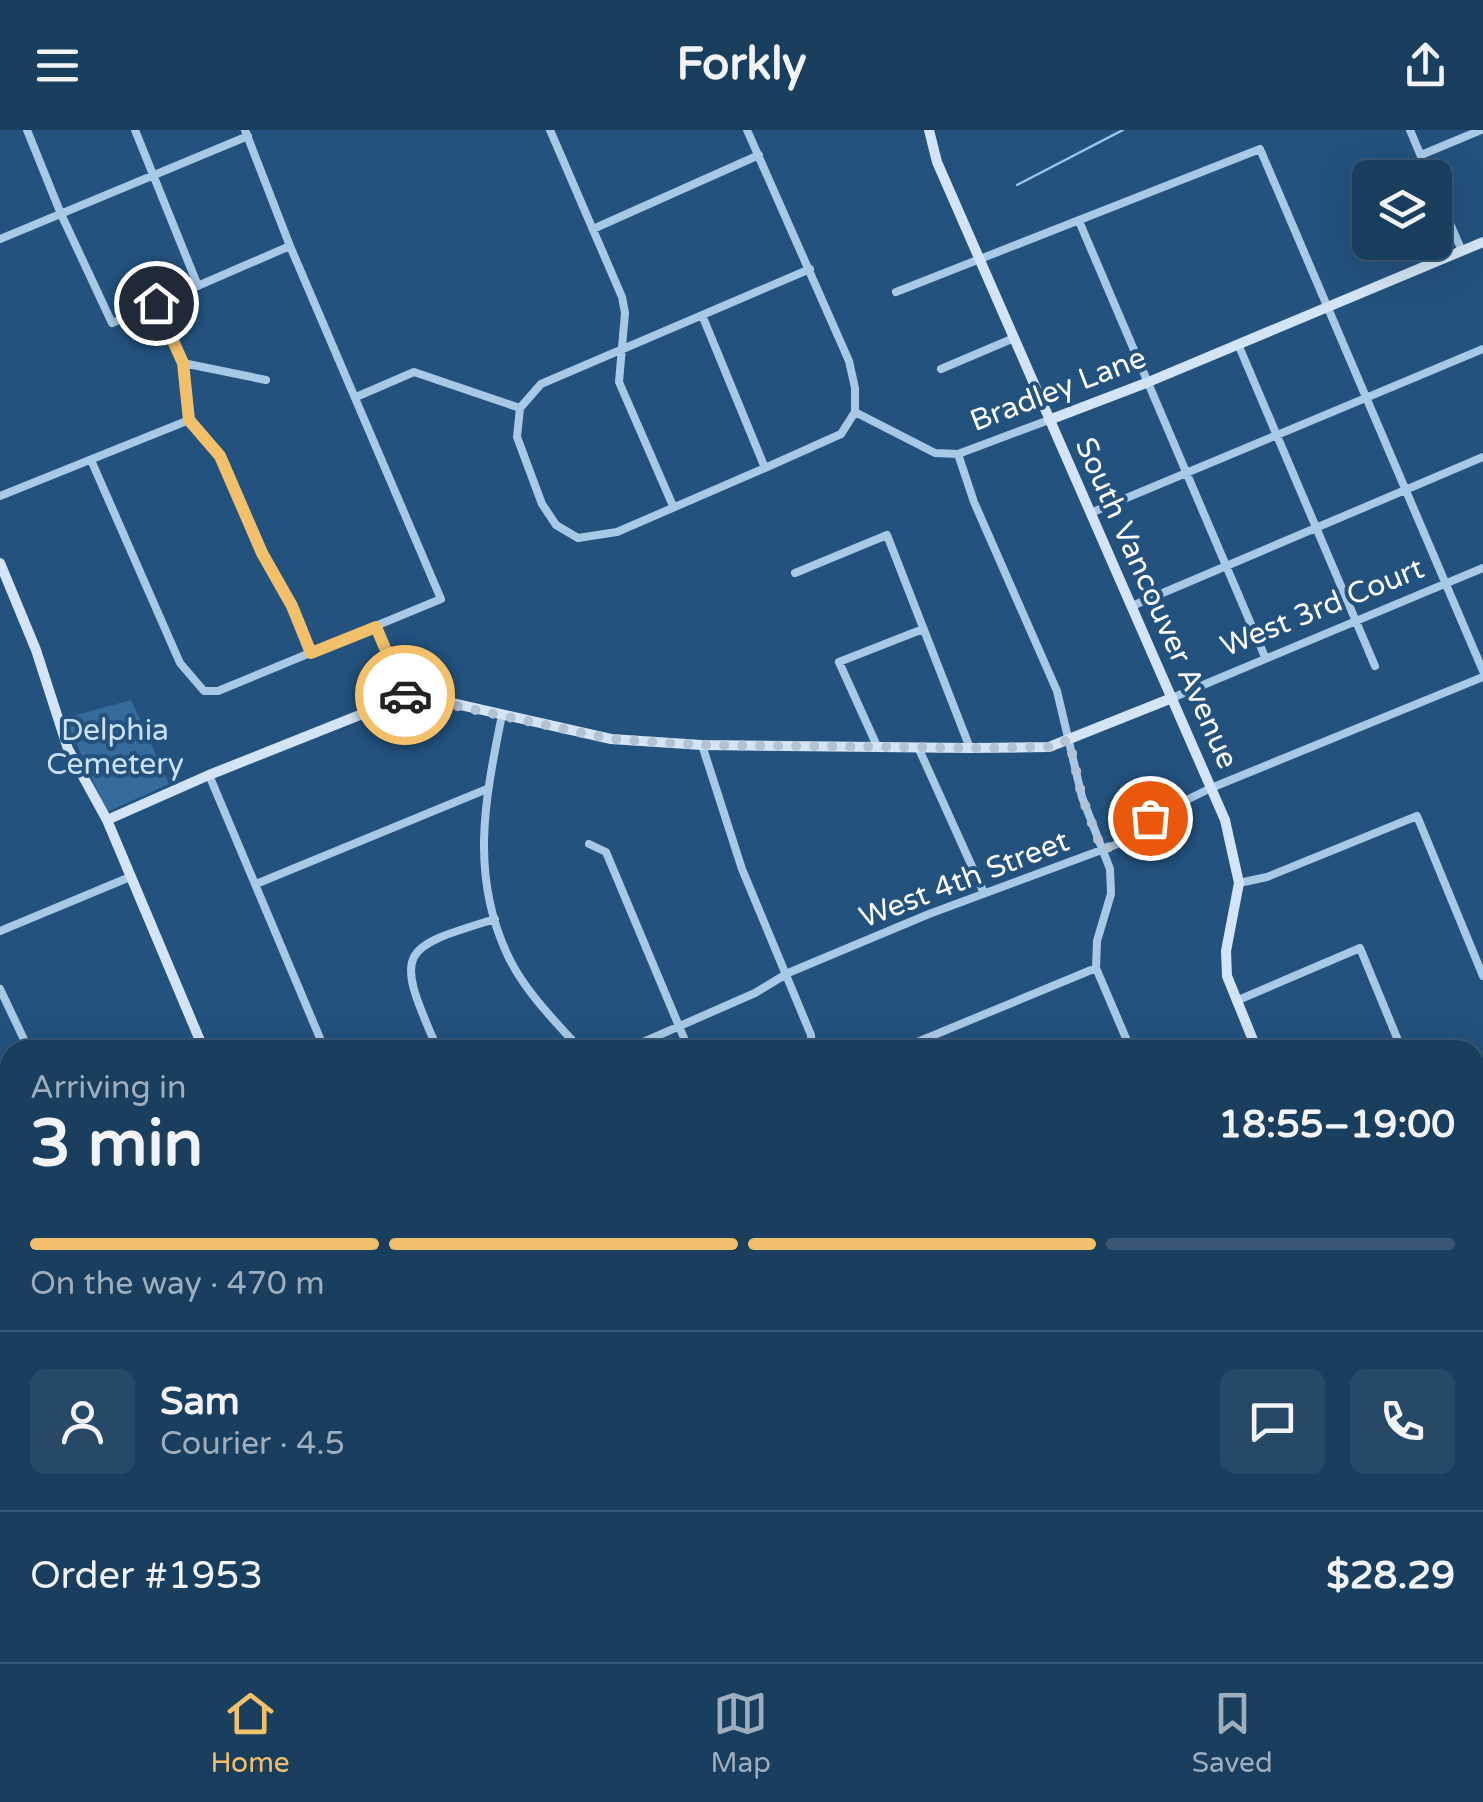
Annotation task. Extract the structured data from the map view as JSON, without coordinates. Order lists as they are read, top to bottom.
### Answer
{
  "streets": {
    "street": [
      "Bradley Lane",
      "South Vancouver Avenue",
      "West 3rd Court",
      "West 4th Street"
    ]
  },
  "crossings": [
    ["Bradley Lane", "South Vancouver Avenue"],
    ["South Vancouver Avenue", "West 3rd Court"],
    ["South Vancouver Avenue", "West 4th Street"]
  ],
  "parks": ["Delphia Cemetery"],
  "page": {
    "header": "Forkly",
    "heading": ["3 min", "Arriving in", "18:55–19:00"],
    "panel": [
      "Sam",
      "Courier · 4.5",
      "Order #1953",
      "$28.29"
    ],
    "bar": "On the way · 470 m",
    "tabs": ["Home", "Map", "Saved"]
  }
}
